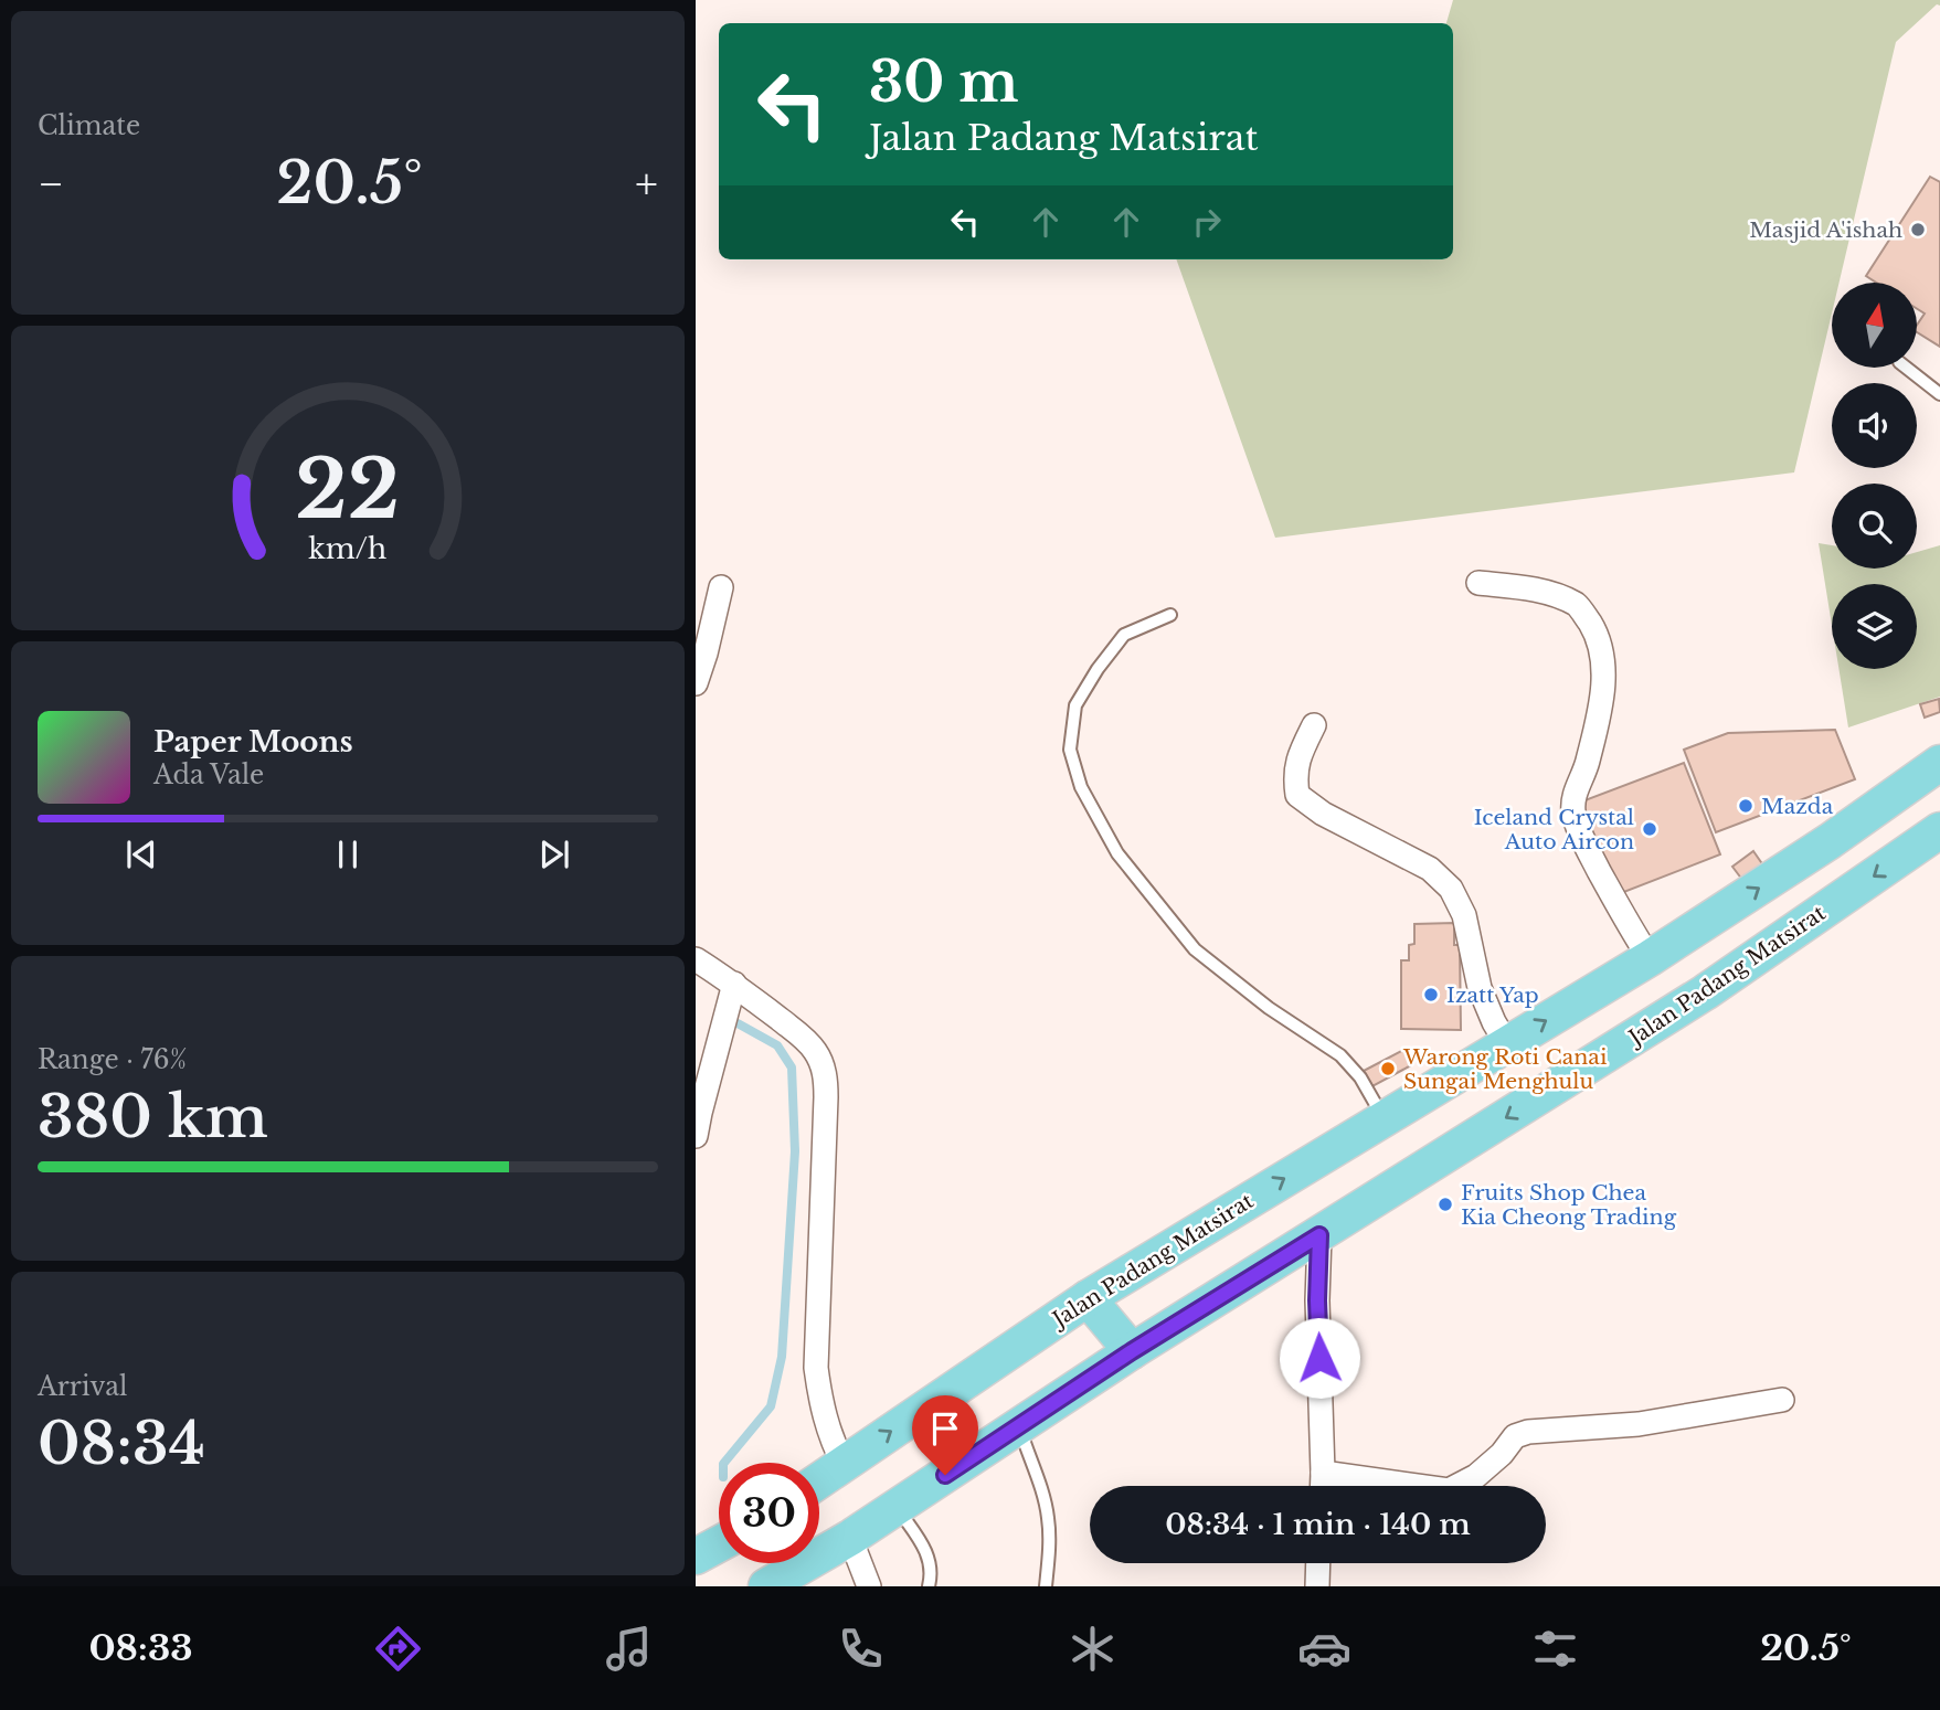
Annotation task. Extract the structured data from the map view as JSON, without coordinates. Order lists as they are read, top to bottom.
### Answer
{
  "streets": {
    "main road": ["Jalan Padang Matsirat"]
  },
  "places": [
    "Masjid A'ishah",
    "Mazda",
    "Iceland Crystal Auto Aircon",
    "Izatt Yap",
    "Warong Roti Canai Sungai Menghulu",
    "Fruits Shop Chea Kia Cheong Trading"
  ],
  "north": "top",
  "page": {
    "tile": [
      "Climate",
      ["Range · 76%", "380 km"],
      ["Arrival", "08:34"]
    ],
    "turn": ["30 m", "Jalan Padang Matsirat"],
    "heat": ["−", "20.5°", "+"],
    "song": ["Paper Moons", "Ada Vale"],
    "limit": "30",
    "trip": "08:34 · 1 min · 140 m",
    "tabs": ["08:33", "20.5°"],
    "gauge": ["22", "km/h"]
  }
}
